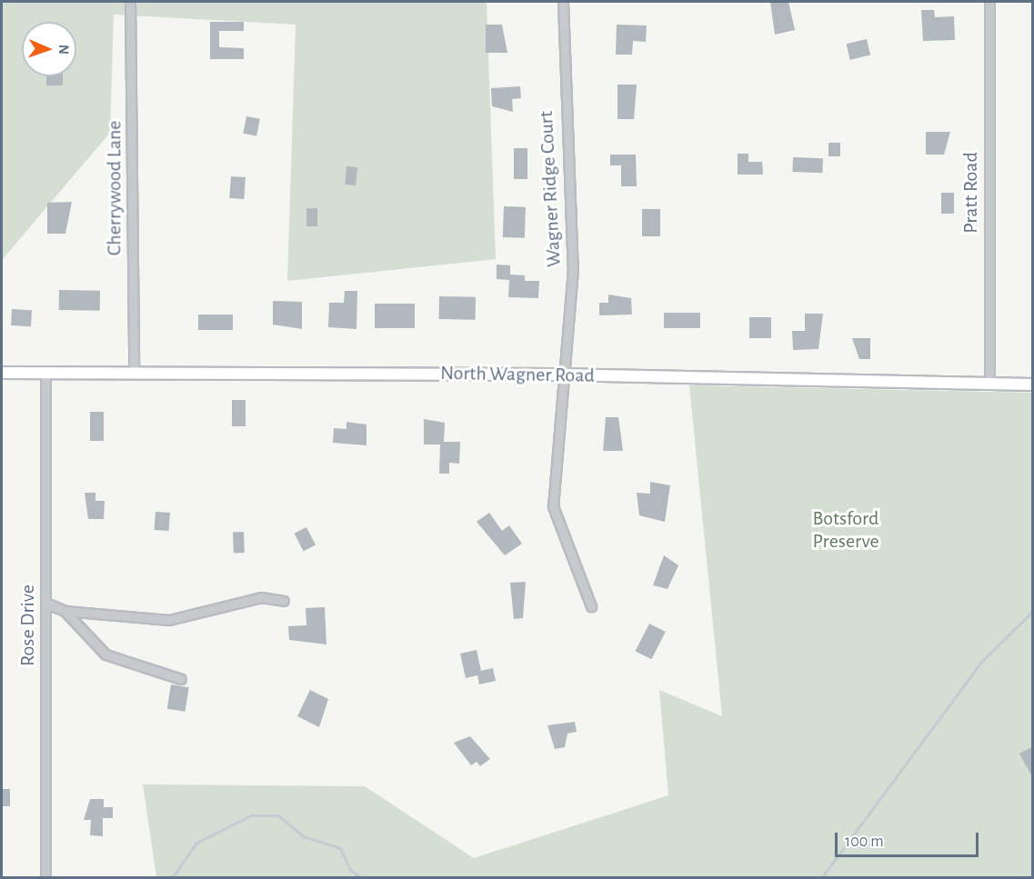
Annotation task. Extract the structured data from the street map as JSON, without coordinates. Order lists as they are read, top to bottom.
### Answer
{
  "streets": {
    "main road": ["North Wagner Road"],
    "street": [
      "Cherrywood Lane",
      "Wagner Ridge Court",
      "Pratt Road",
      "Rose Drive"
    ]
  },
  "crossings": [
    ["Cherrywood Lane", "North Wagner Road"],
    ["Wagner Ridge Court", "North Wagner Road"],
    ["Pratt Road", "North Wagner Road"],
    ["North Wagner Road", "Rose Drive"]
  ],
  "parks": ["Botsford Preserve"],
  "scale_bar": "100 m",
  "north": "right"
}
